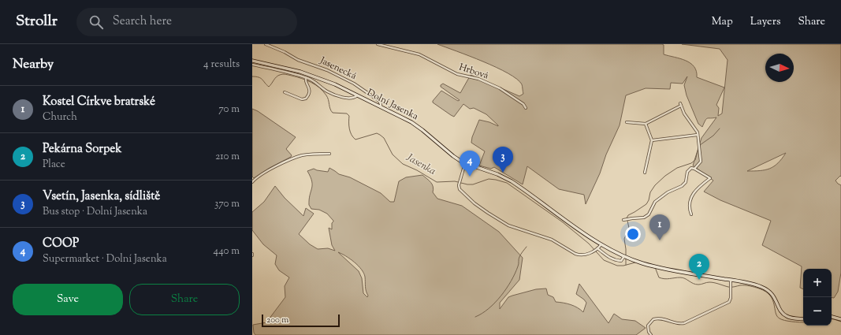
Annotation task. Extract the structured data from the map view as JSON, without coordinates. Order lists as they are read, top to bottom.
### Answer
{
  "streets": {
    "street": ["Jasenecká", "Hrbová", "Dolní Jasenka"]
  },
  "crossings": [
    ["Jasenecká", "Dolní Jasenka"]
  ],
  "water": ["Jasenka"],
  "scale_bar": "200 m",
  "north": "right",
  "page": {
    "header": "Strollr",
    "search": "Search here",
    "nav": ["Map", "Layers", "Share"],
    "heading": ["Nearby", "4 results"],
    "list": [
      {
        "mark": "1",
        "name": "Kostel Církve bratrské",
        "note": "Church",
        "value": "70 m"
      },
      {
        "mark": "2",
        "name": "Pekárna Sorpek",
        "note": "Place",
        "value": "210 m"
      },
      {
        "mark": "3",
        "name": "Vsetín, Jasenka, sídliště",
        "note": "Bus stop · Dolní Jasenka",
        "value": "370 m"
      },
      {
        "mark": "4",
        "name": "COOP",
        "note": "Supermarket · Dolní Jasenka",
        "value": "440 m"
      }
    ],
    "pins": [
      "3",
      "4",
      "1",
      "2"
    ],
    "map_buttons": ["+", "−"],
    "buttons": ["Save", "Share"],
    "scale": "200 m"
  }
}
